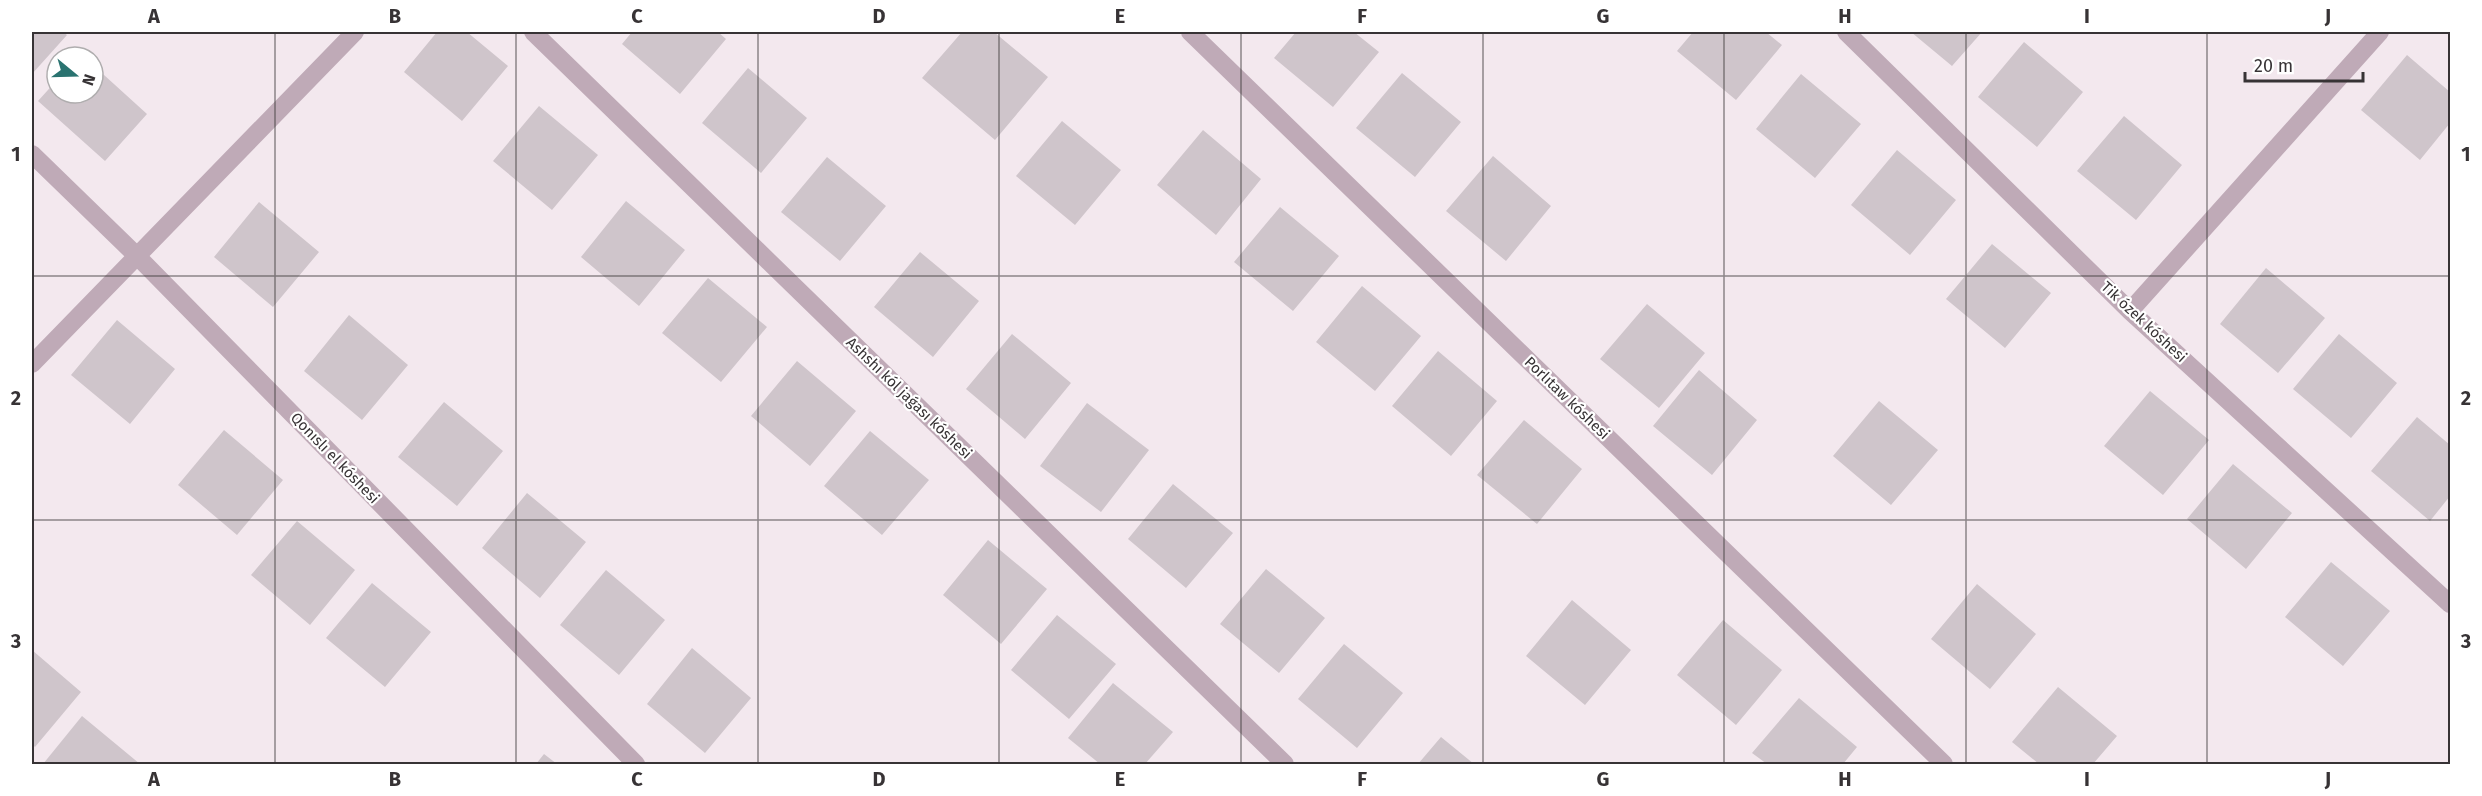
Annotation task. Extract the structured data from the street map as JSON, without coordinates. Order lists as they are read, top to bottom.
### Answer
{
  "streets": {
    "street": [
      "Tik ózek kóshesi",
      "Ashshı kól jaǵası kóshesi",
      "Porlıtaw kóshesi",
      "Qonıslı el kóshesi"
    ]
  },
  "scale_bar": "20 m",
  "north": "right",
  "grid": {
    "columns": [
      "A",
      "B",
      "C",
      "D",
      "E",
      "F",
      "G",
      "H",
      "I",
      "J"
    ],
    "rows": ["1", "2", "3"]
  }
}
